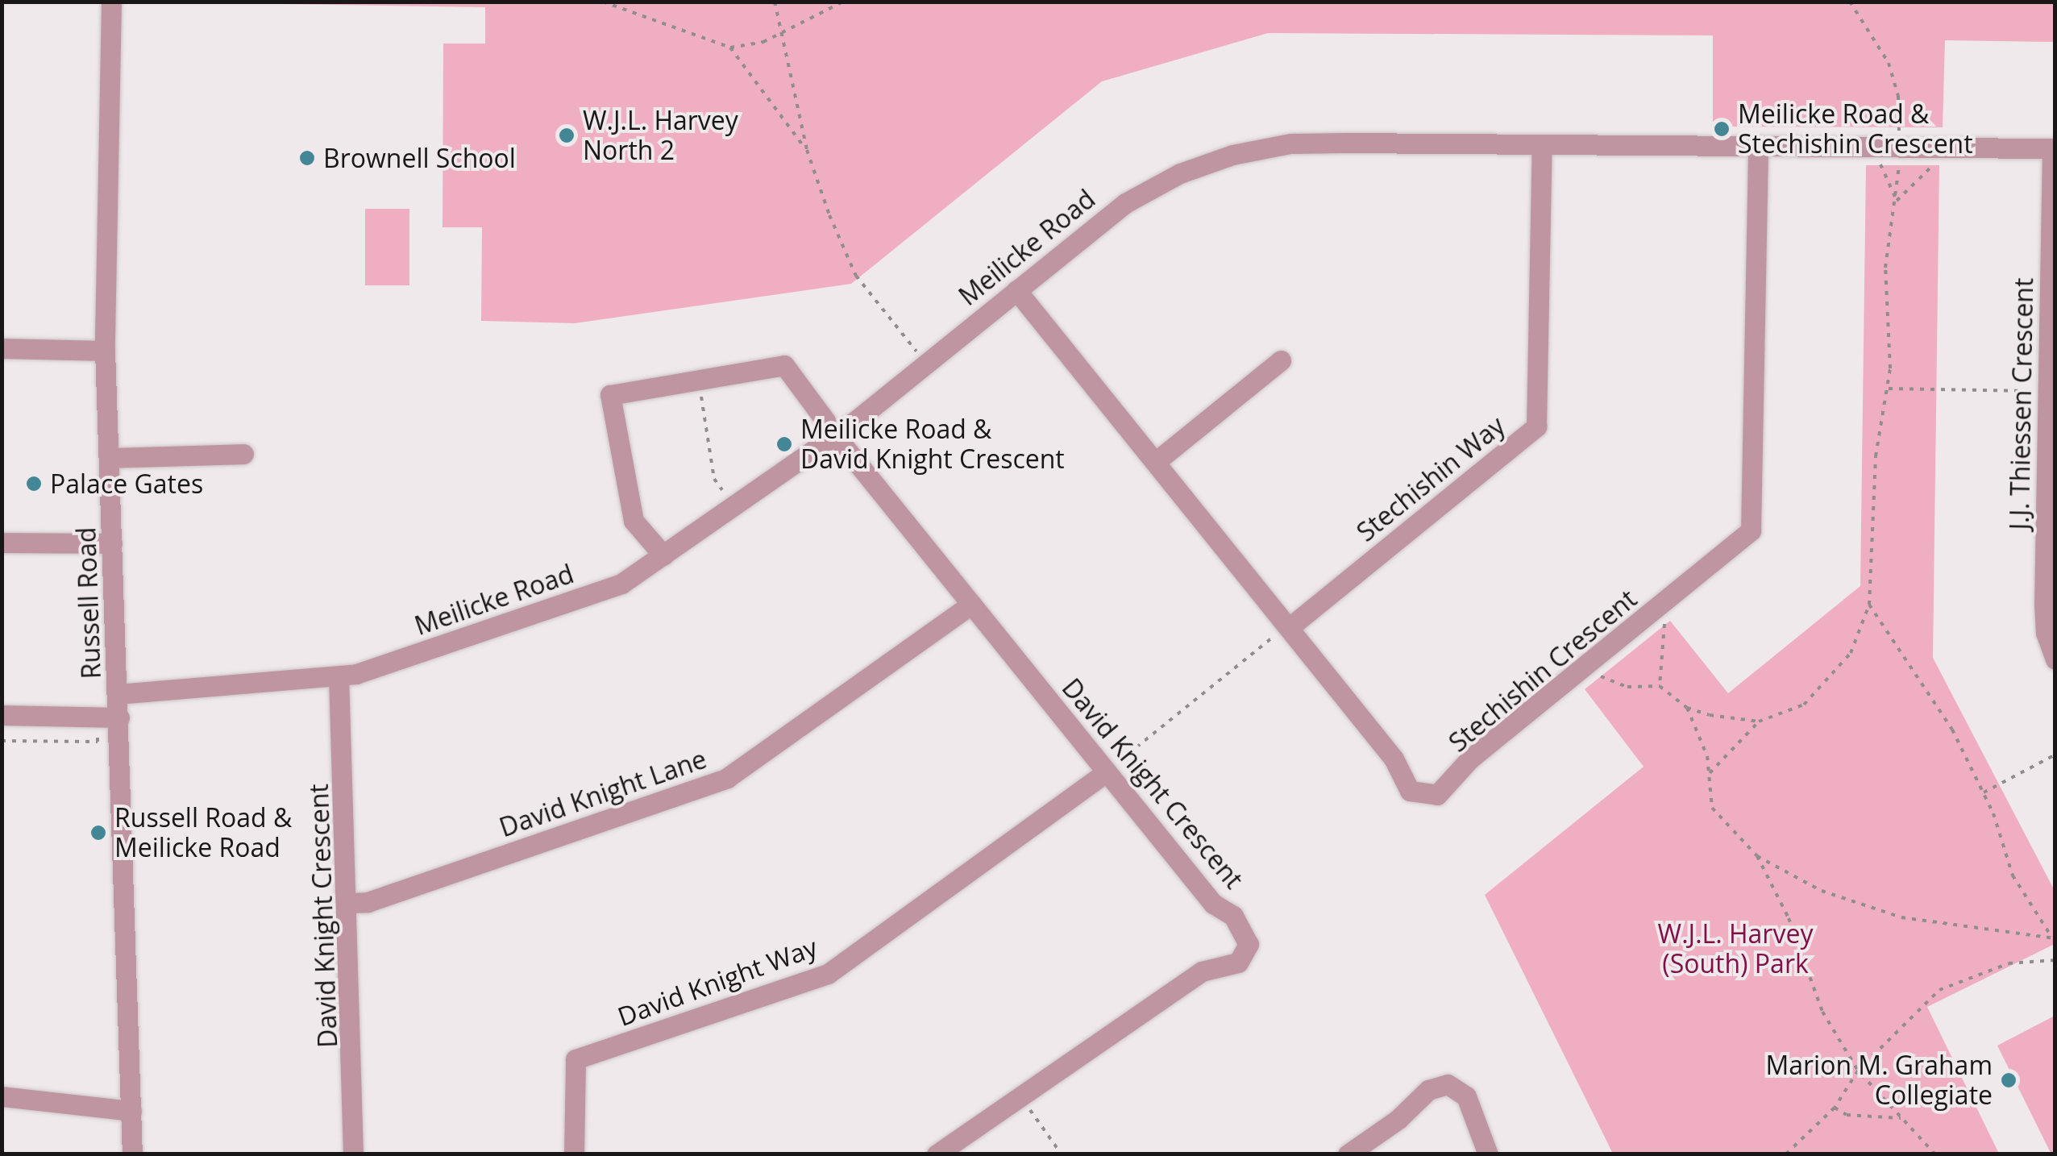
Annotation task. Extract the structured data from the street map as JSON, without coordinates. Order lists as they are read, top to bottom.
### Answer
{
  "streets": {
    "street": [
      "Meilicke Road",
      "J.J. Thiessen Crescent",
      "Stechishin Way",
      "Russell Road",
      "Stechishin Crescent",
      "David Knight Crescent",
      "David Knight Lane",
      "David Knight Way"
    ]
  },
  "crossings": [
    ["Meilicke Road", "J.J. Thiessen Crescent"],
    ["Meilicke Road", "Stechishin Way"],
    ["Meilicke Road", "Russell Road"],
    ["Meilicke Road", "Stechishin Crescent"],
    ["Meilicke Road", "David Knight Crescent"],
    ["Stechishin Way", "Stechishin Crescent"],
    ["David Knight Crescent", "David Knight Lane"],
    ["David Knight Crescent", "David Knight Way"]
  ],
  "parks": ["W.J.L. Harvey (South) Park"],
  "places": [
    "Meilicke Road & Stechishin Crescent",
    "W.J.L. Harvey North 2",
    "Brownell School",
    "Meilicke Road & David Knight Crescent",
    "Palace Gates",
    "Russell Road & Meilicke Road",
    "Marion M. Graham Collegiate"
  ]
}
